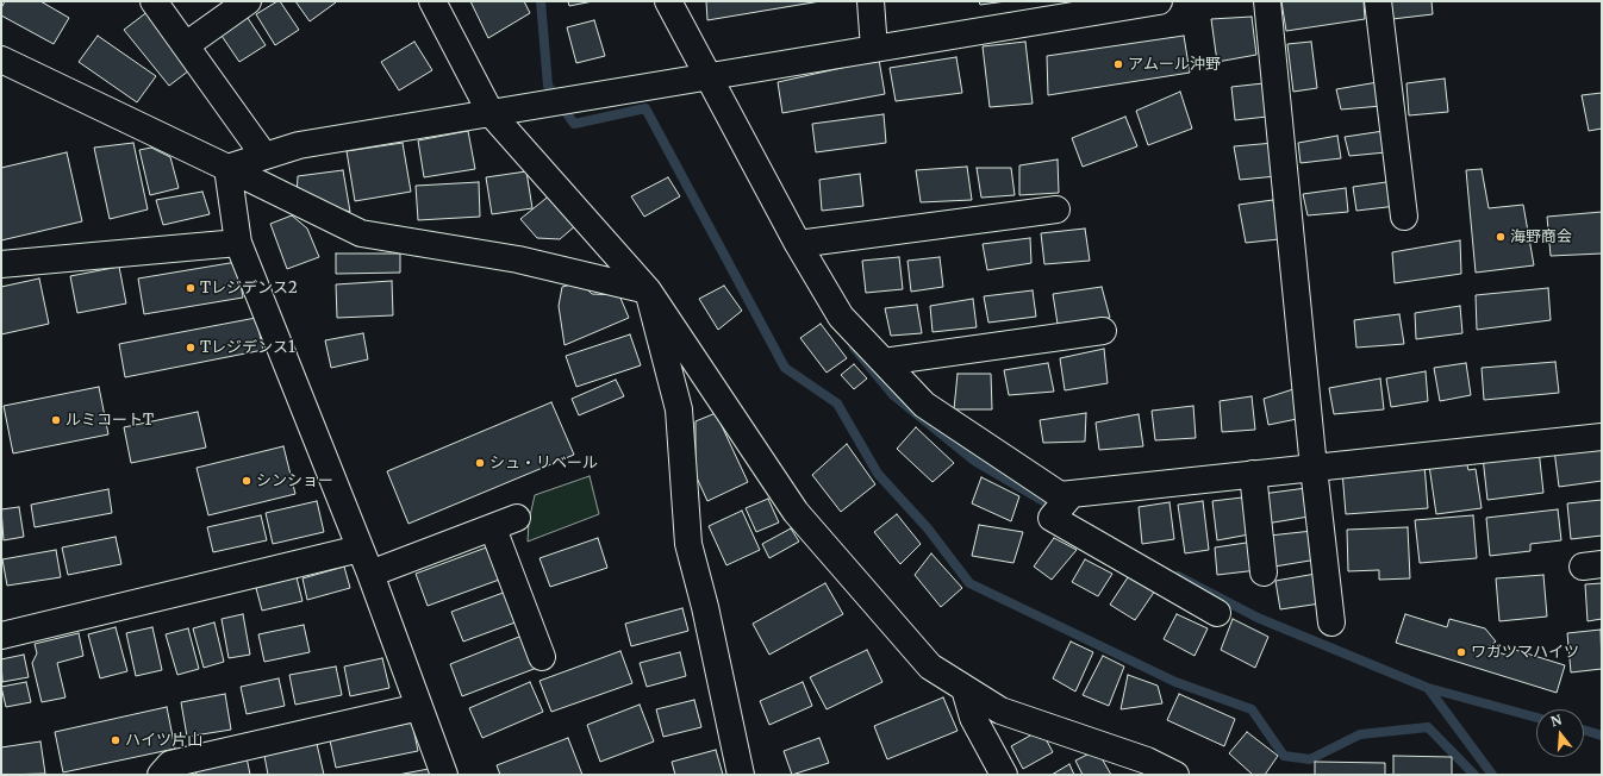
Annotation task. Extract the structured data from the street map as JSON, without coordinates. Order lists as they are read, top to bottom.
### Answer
{
  "places": [
    "アムール沖野",
    "海野商会",
    "Tレジデンス2",
    "Tレジデンス1",
    "ルミコートT",
    "シュ・リベール",
    "シンショー",
    "ワガツマハイツ",
    "ハイツ片山"
  ],
  "north": "top"
}
